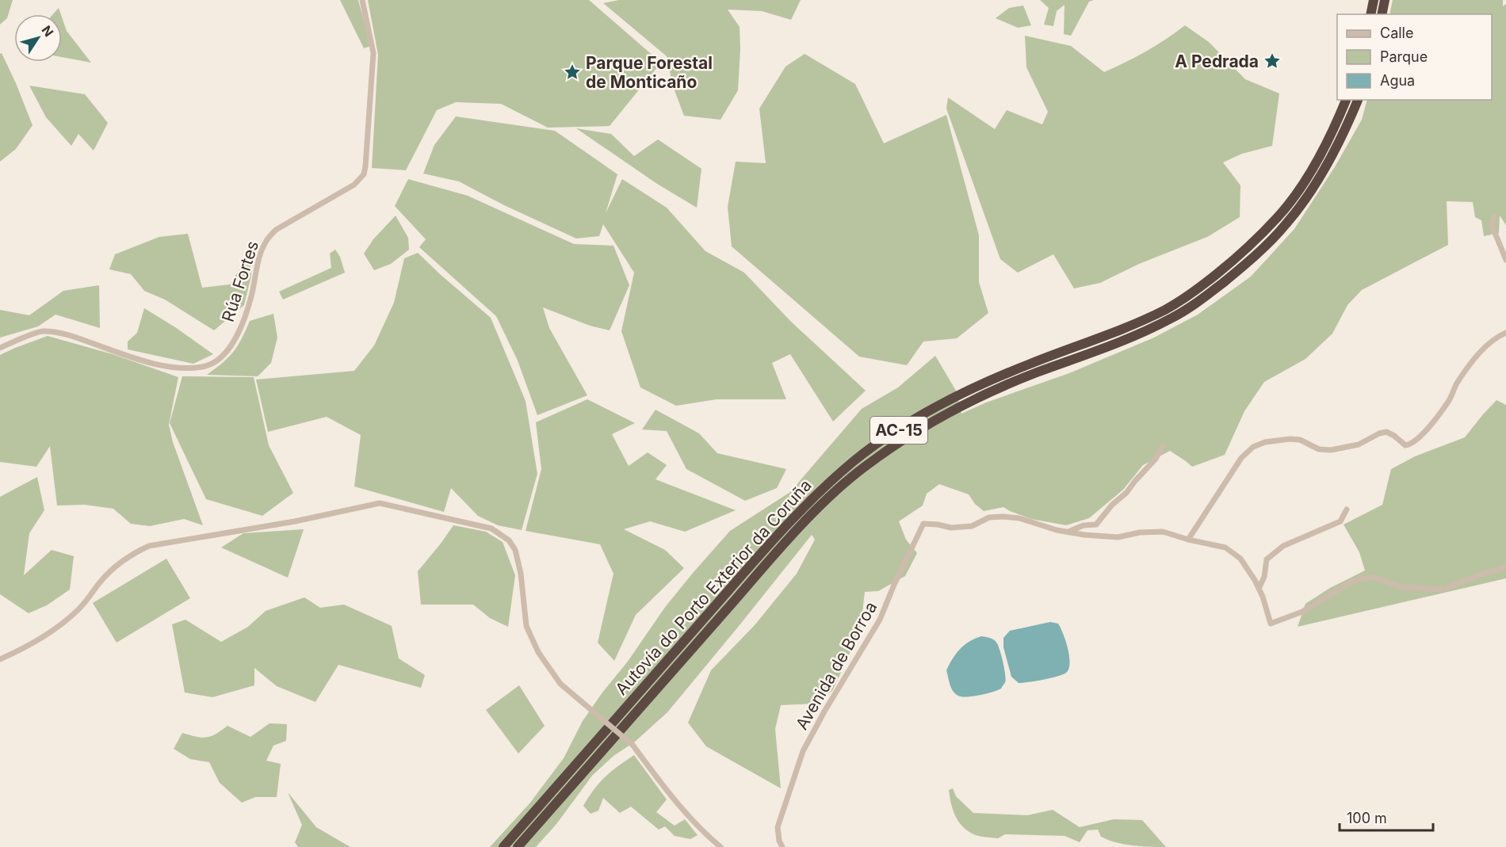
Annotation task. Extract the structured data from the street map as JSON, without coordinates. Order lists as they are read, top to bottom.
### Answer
{
  "streets": {
    "highway": ["AC-15", "Autovía do Porto Exterior da Coruña"],
    "street": ["Rúa Fortes", "Avenida de Borroa"]
  },
  "places": {
    "place": ["A Pedrada", "Parque Forestal de Monticaño"]
  },
  "legend": ["Calle", "Parque", "Agua"],
  "scale_bar": "100 m",
  "north": "top right"
}
